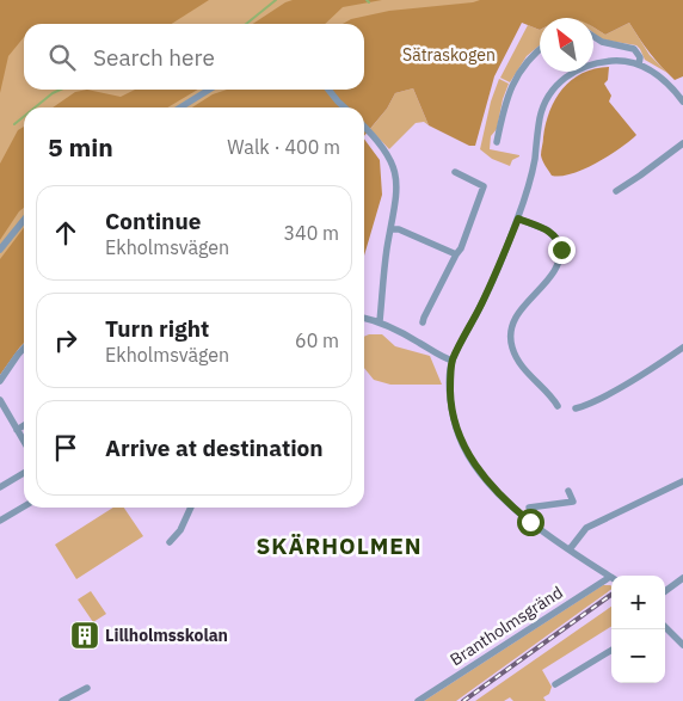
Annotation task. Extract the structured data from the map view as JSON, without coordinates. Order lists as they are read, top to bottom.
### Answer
{
  "streets": {
    "street": ["Brantholmsgränd"]
  },
  "districts": ["SKÄRHOLMEN"],
  "parks": ["Sätraskogen"],
  "places": {
    "building": ["Lillholmsskolan"]
  },
  "north": "top left",
  "page": {
    "search": "Search here",
    "heading": ["5 min", "Walk · 400 m"],
    "list": [
      ["Continue", "Ekholmsvägen", "340 m"],
      ["Turn right", "Ekholmsvägen", "60 m"],
      "Arrive at destination"
    ],
    "map_buttons": ["+", "−"]
  }
}
